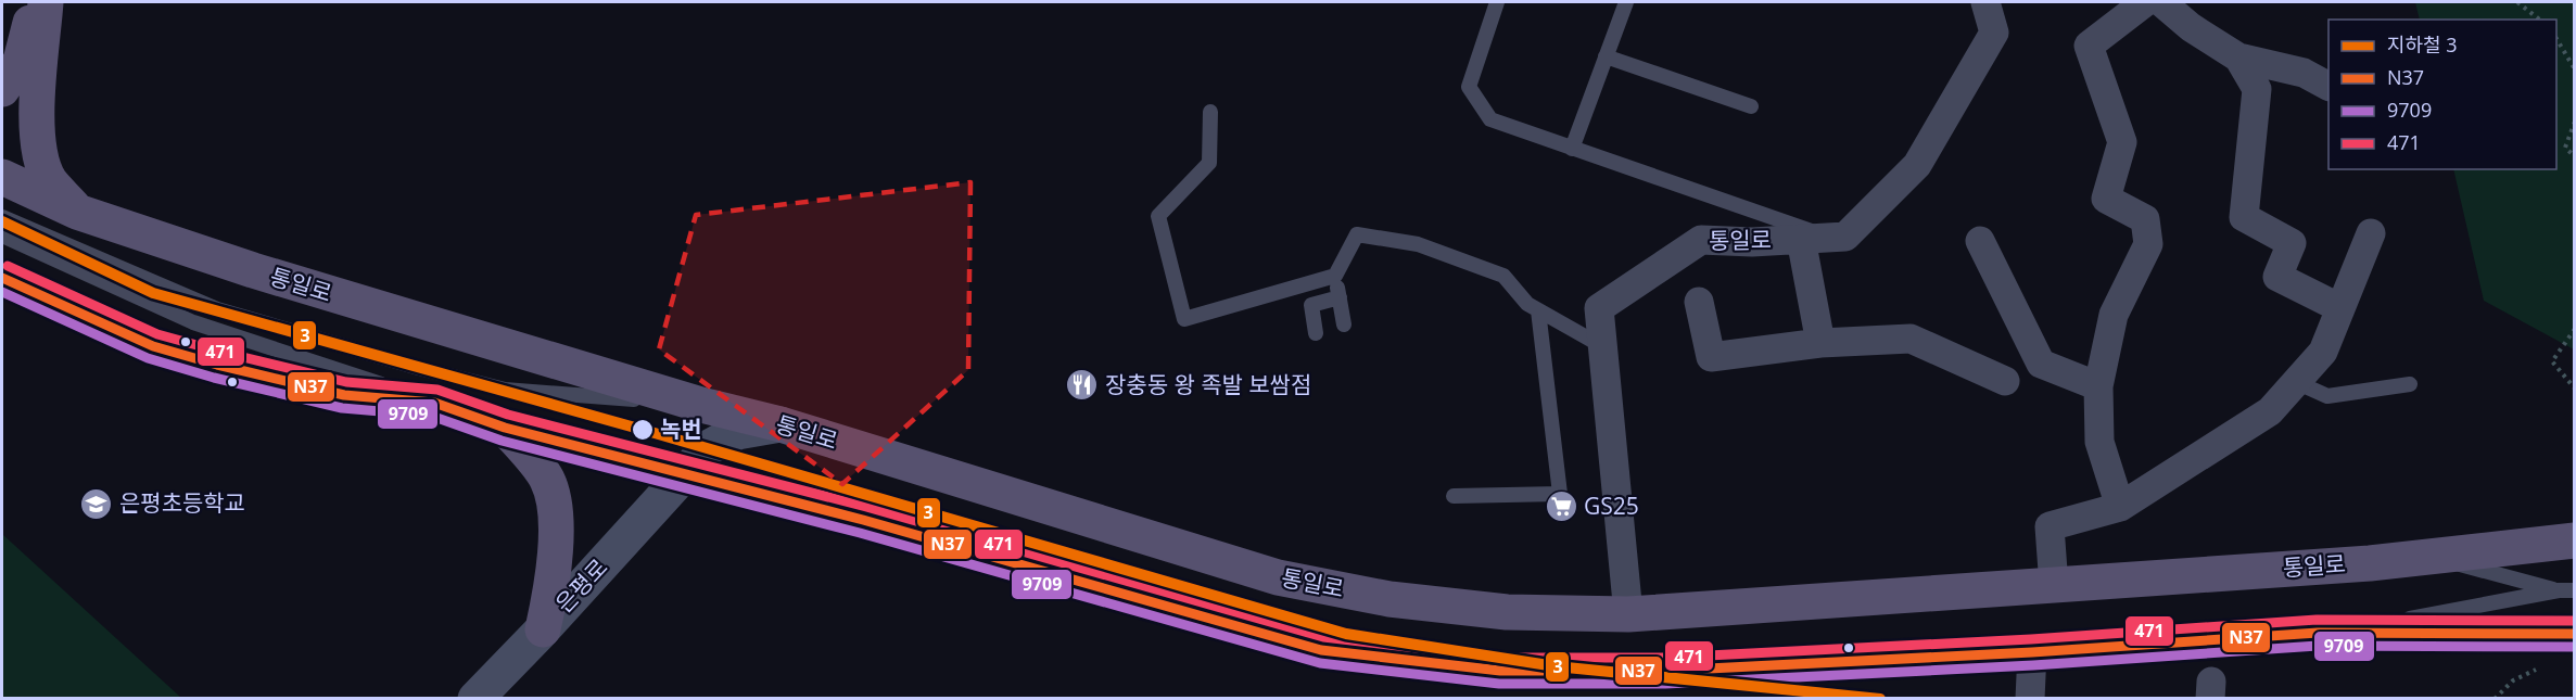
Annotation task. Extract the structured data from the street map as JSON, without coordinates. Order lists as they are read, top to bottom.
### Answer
{
  "streets": {
    "main road": ["통일로", "은평로"]
  },
  "crossings": [
    ["통일로", "은평로"]
  ],
  "places": {
    "restaurant": ["장충동 왕 족발 보쌈점"],
    "other": ["녹번"],
    "school or university": ["은평초등학교"],
    "supermarket": ["GS25"]
  },
  "lines": [
    "metro line 3",
    "transit line 471",
    "transit line N37",
    "transit line 9709"
  ],
  "legend": [
    "지하철 3",
    "N37",
    "9709",
    "471"
  ]
}
